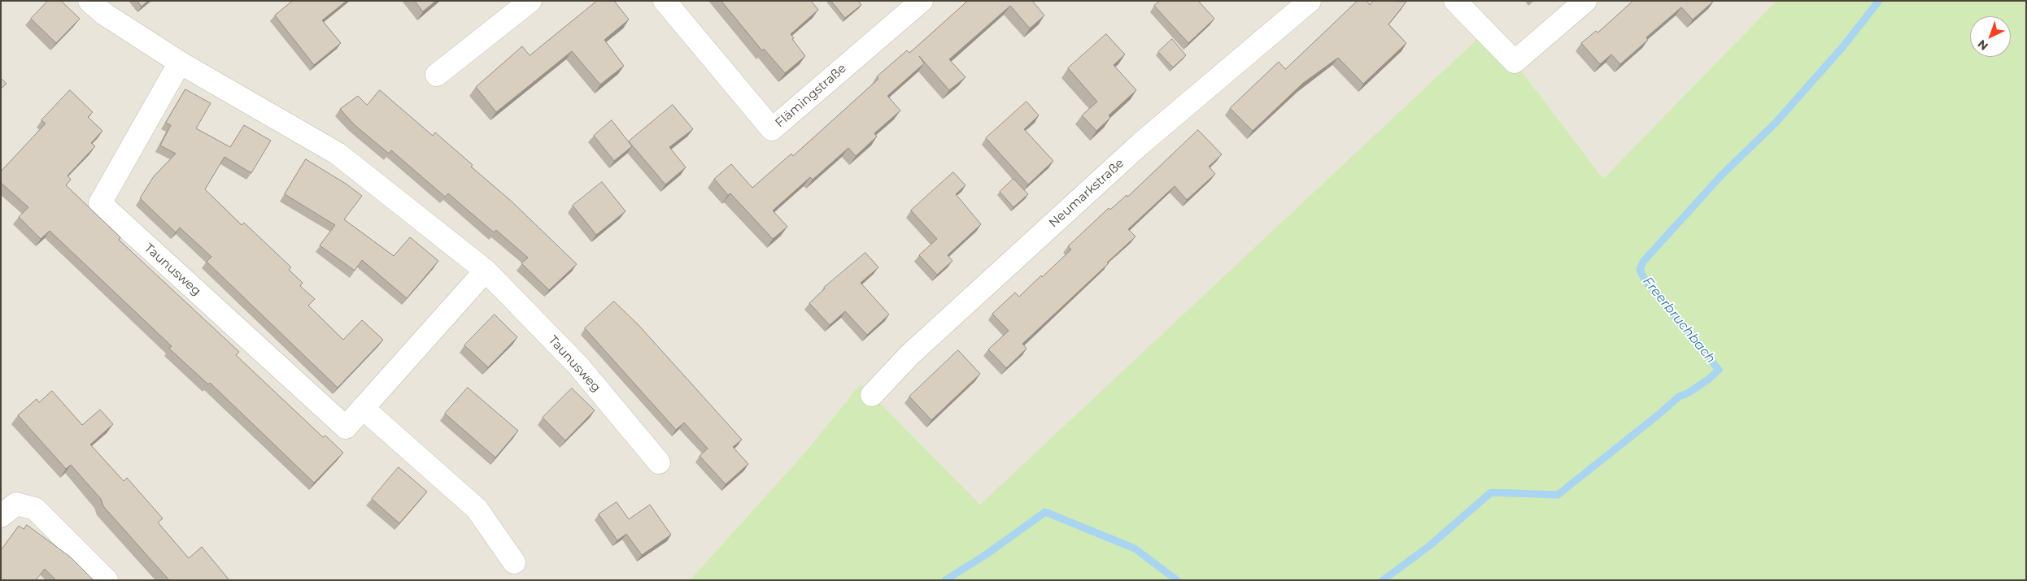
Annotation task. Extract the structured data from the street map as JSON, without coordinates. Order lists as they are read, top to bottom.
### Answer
{
  "streets": {
    "street": ["Flämingstraße", "Neumarkstraße", "Taunusweg"]
  },
  "water": ["Freerbruchbach"],
  "north": "bottom left"
}
